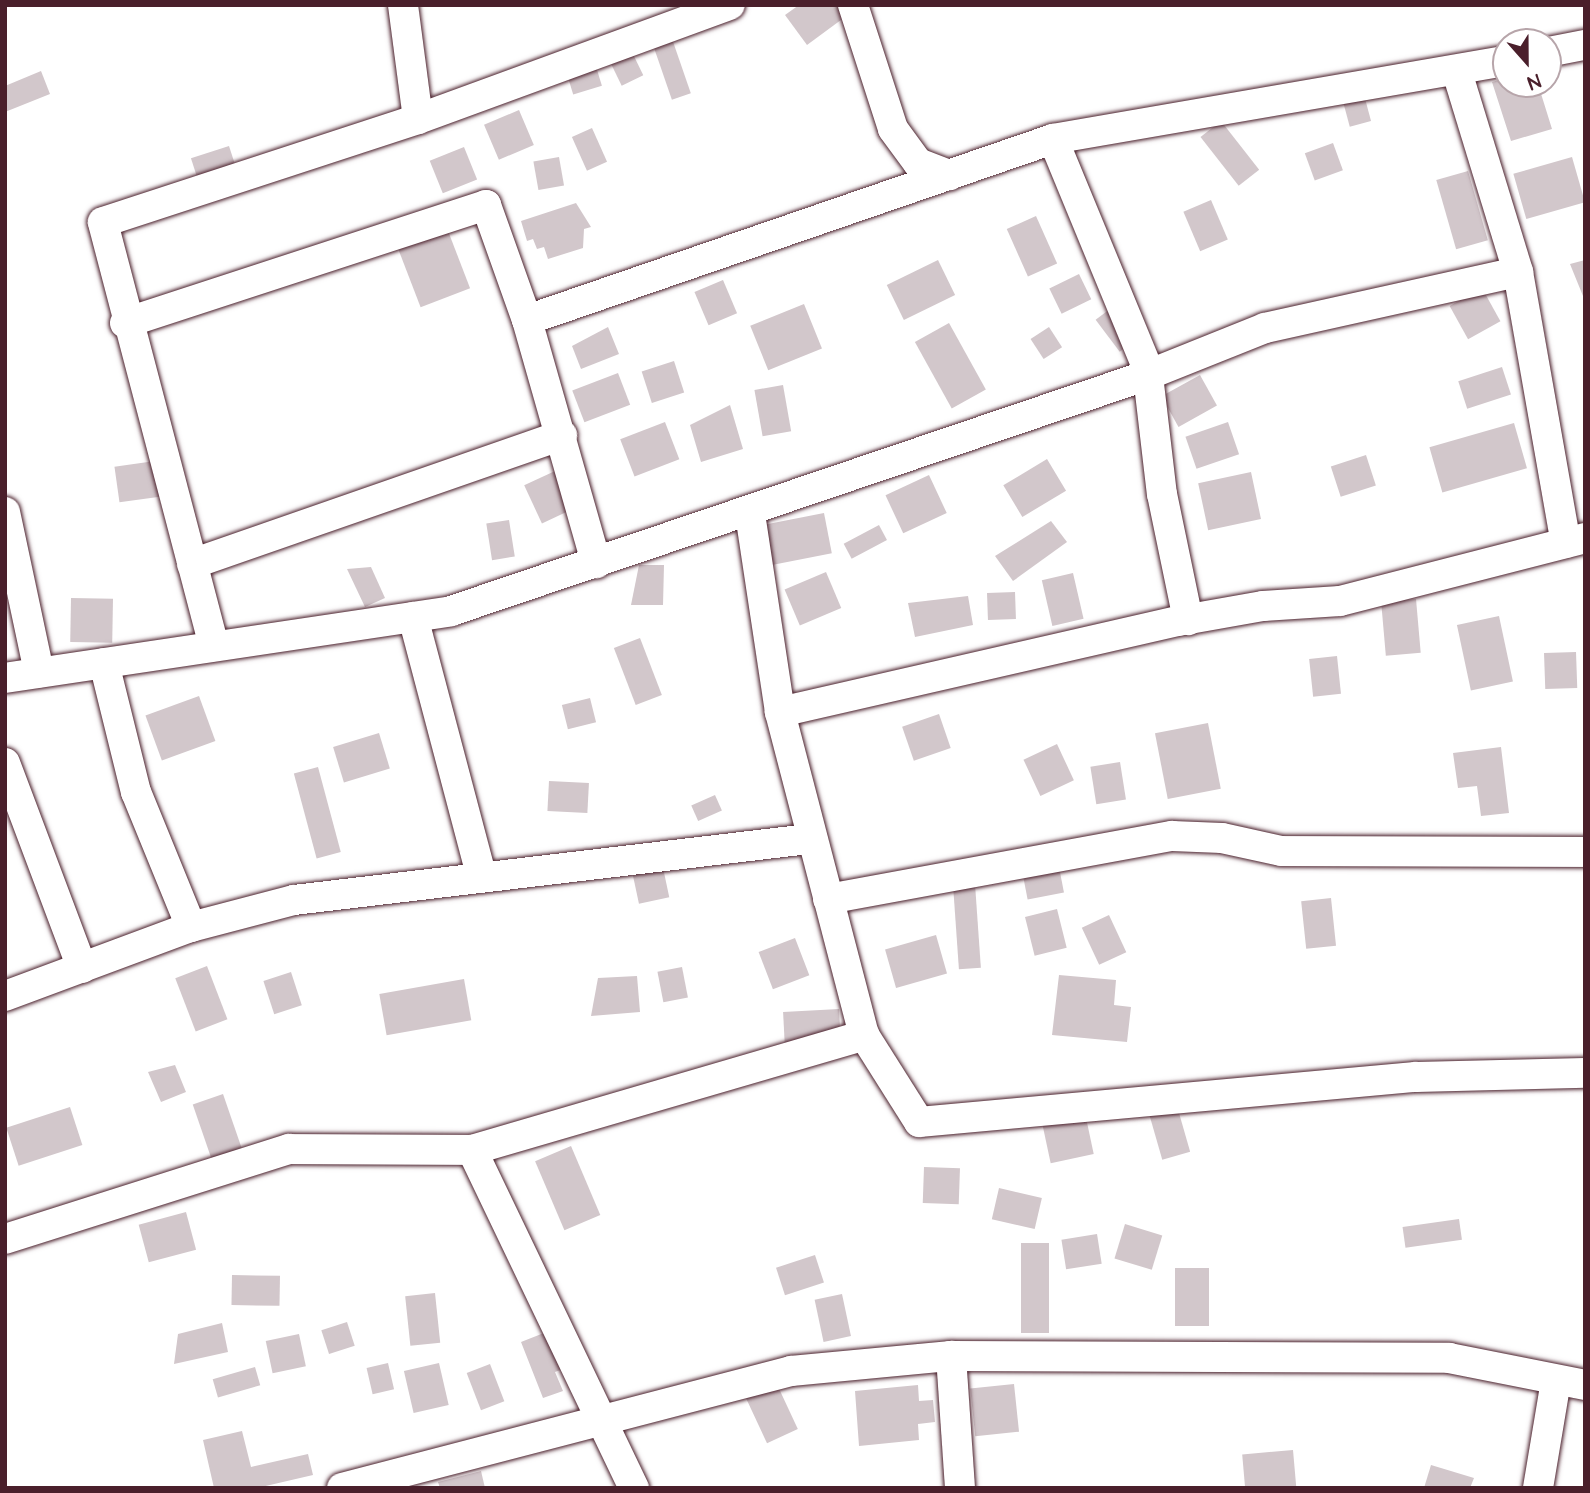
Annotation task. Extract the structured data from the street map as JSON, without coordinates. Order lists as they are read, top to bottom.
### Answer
{
  "north": "bottom"
}
